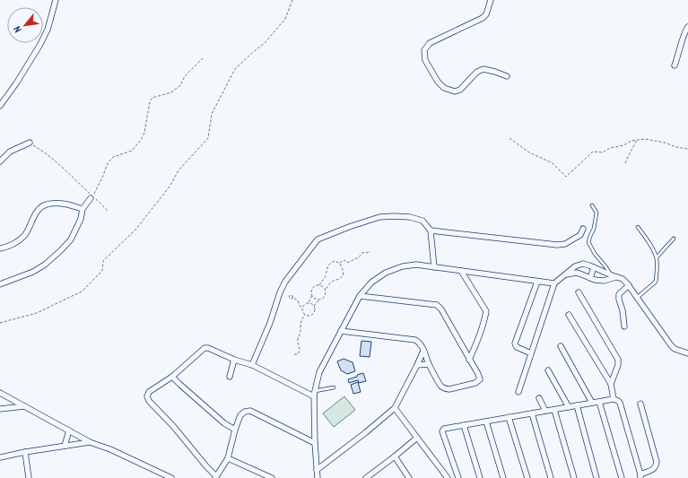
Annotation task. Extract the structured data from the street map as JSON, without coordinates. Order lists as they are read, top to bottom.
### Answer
{
  "north": "bottom left"
}
